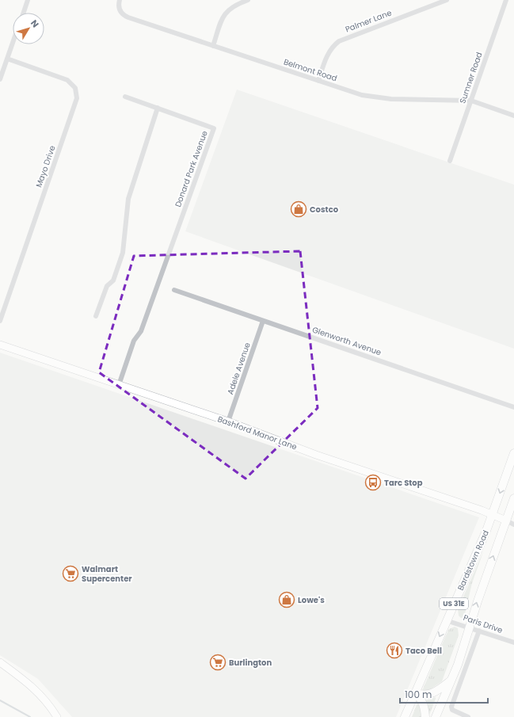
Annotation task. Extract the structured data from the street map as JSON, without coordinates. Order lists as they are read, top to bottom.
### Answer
{
  "streets": {
    "main road": ["Bardstown Road", "US 31E"],
    "street": [
      "Palmer Lane",
      "Belmont Road",
      "Sumner Road",
      "Mayo Drive",
      "Donard Park Avenue",
      "Glenworth Avenue",
      "Adele Avenue",
      "Bashford Manor Lane",
      "Paris Drive"
    ]
  },
  "crossings": [
    ["Palmer Lane", "Belmont Road"],
    ["Belmont Road", "Sumner Road"],
    ["Donard Park Avenue", "Bashford Manor Lane"],
    ["Glenworth Avenue", "Adele Avenue"],
    ["Adele Avenue", "Bashford Manor Lane"],
    ["Bashford Manor Lane", "Bardstown Road"],
    ["Bardstown Road", "Paris Drive"]
  ],
  "places": {
    "shop": ["Costco", "Lowe's"],
    "bus stop": ["Tarc Stop"],
    "supermarket": ["Walmart Supercenter", "Burlington"],
    "restaurant": ["Taco Bell"]
  },
  "scale_bar": "100 m",
  "north": "top right"
}
